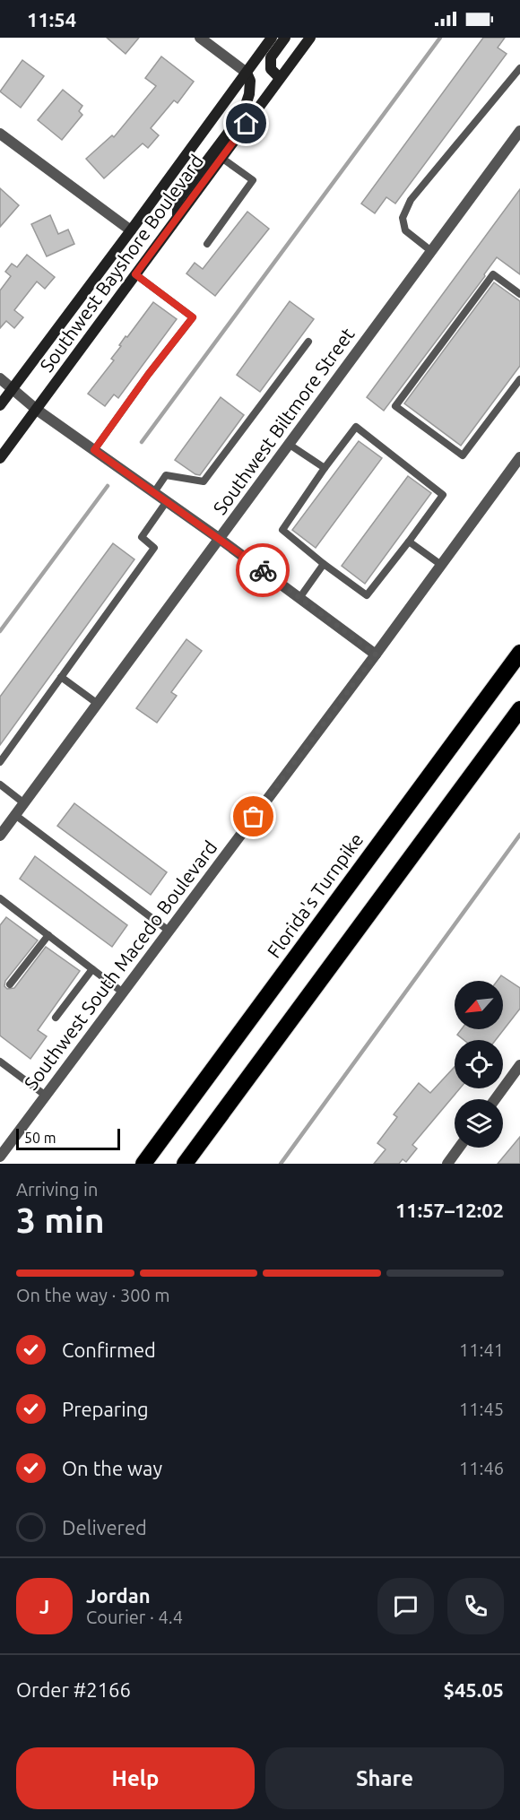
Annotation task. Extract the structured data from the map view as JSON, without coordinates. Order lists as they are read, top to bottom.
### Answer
{
  "streets": {
    "highway": ["Florida's Turnpike"],
    "main road": ["Southwest Bayshore Boulevard"],
    "street": ["Southwest Biltmore Street", "Southwest South Macedo Boulevard"]
  },
  "scale_bar": "50 m",
  "north": "bottom left",
  "page": {
    "status": "11:54",
    "scale": "50 m",
    "heading": ["3 min", "Arriving in", "11:57–12:02"],
    "panel": [
      "Jordan",
      "Courier · 4.4",
      "Order #2166",
      "$45.05"
    ],
    "bar": "On the way · 300 m",
    "list": [
      ["Confirmed", "11:41"],
      ["Preparing", "11:45"],
      ["On the way", "11:46"],
      "Delivered"
    ],
    "round": "J",
    "buttons": ["Help", "Share"]
  }
}
